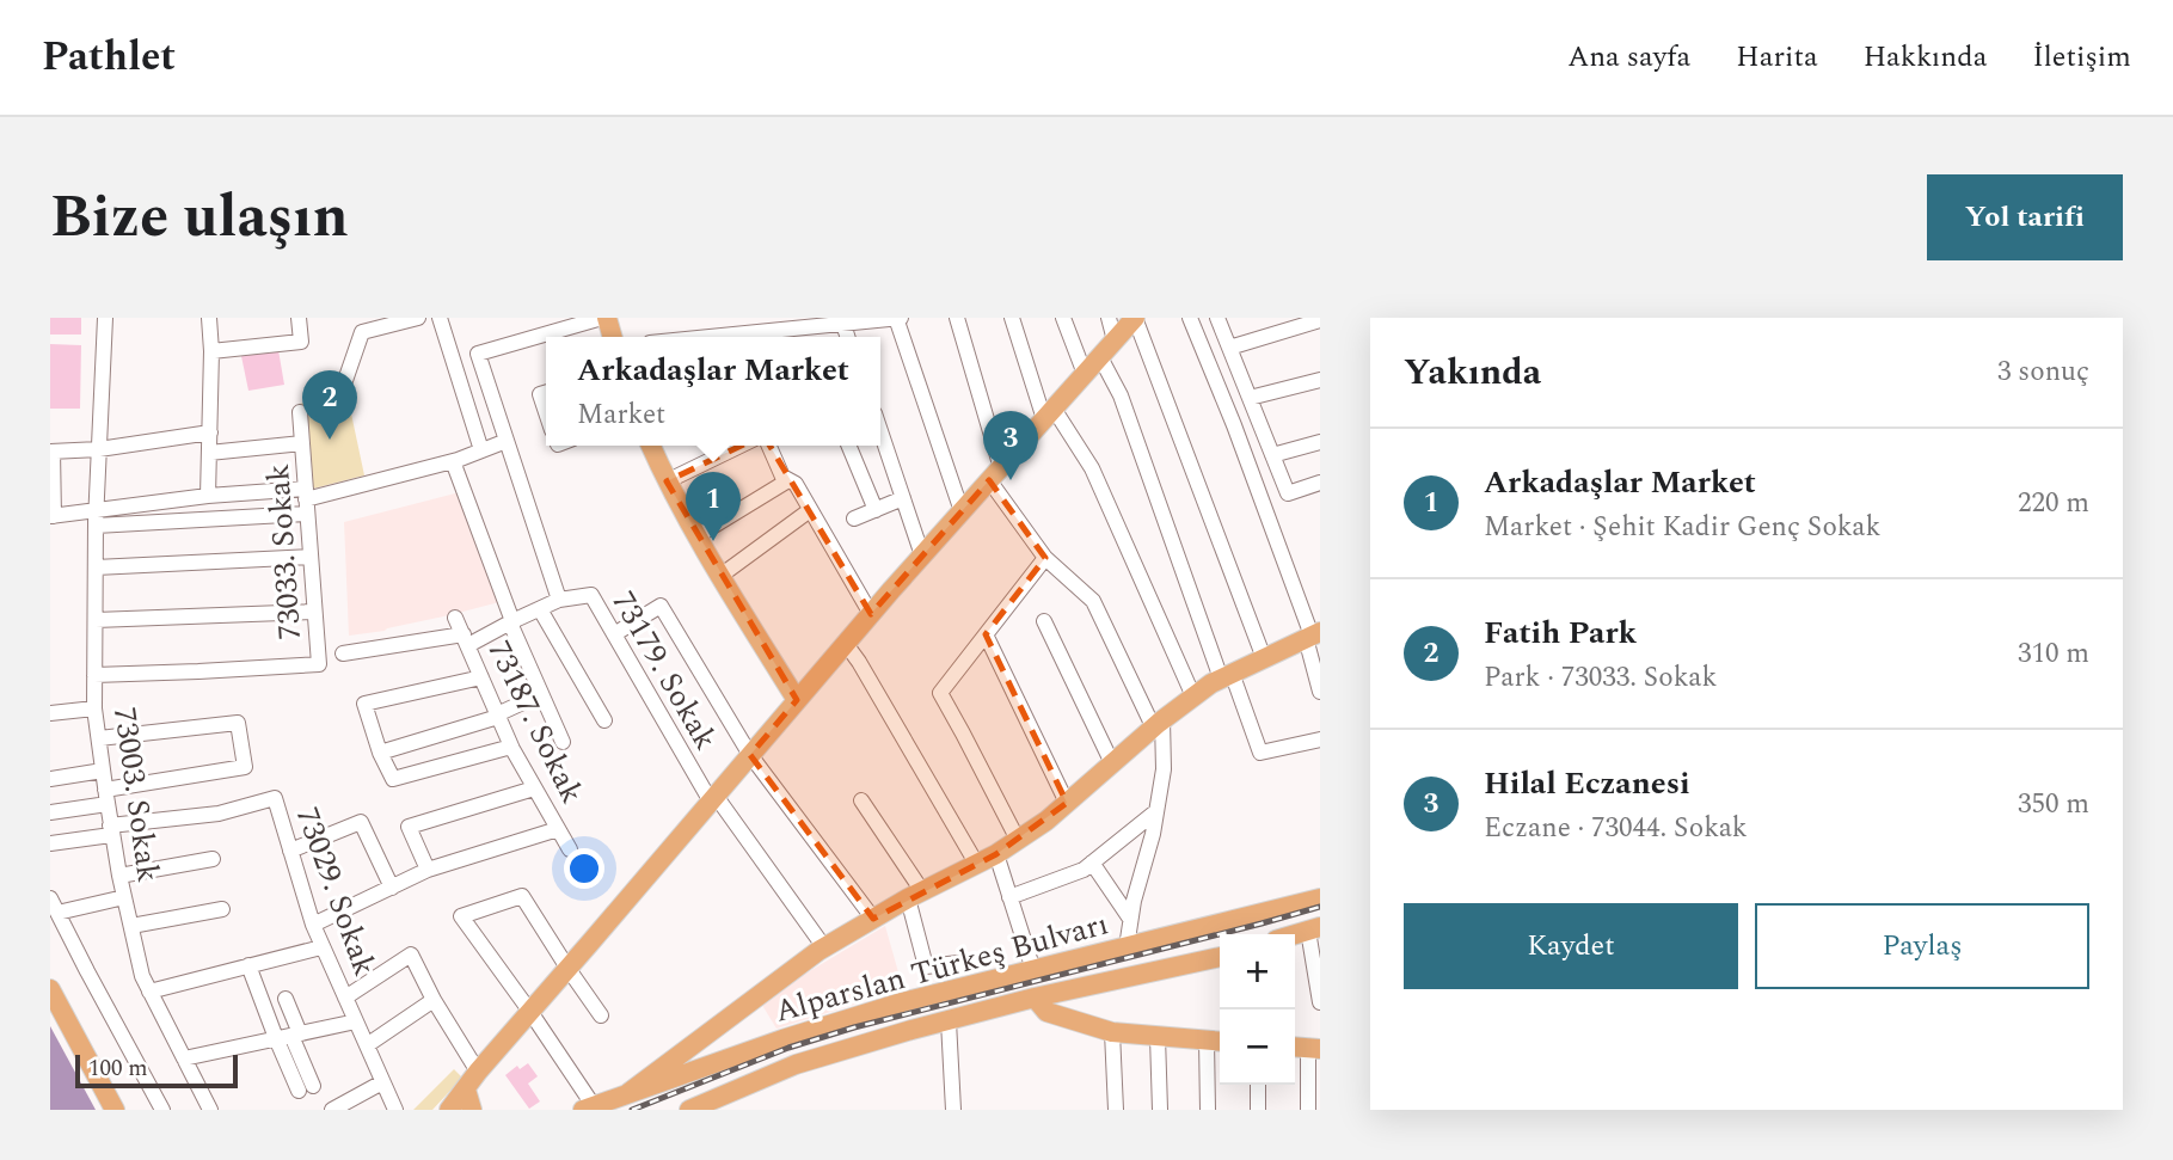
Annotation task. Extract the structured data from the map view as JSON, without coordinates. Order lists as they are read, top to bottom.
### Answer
{
  "streets": {
    "main road": ["Alparslan Türkeş Bulvarı"],
    "street": [
      "73033. Sokak",
      "73179. Sokak",
      "73187. Sokak",
      "73003. Sokak",
      "73029. Sokak"
    ]
  },
  "crossings": [
    ["73033. Sokak", "73003. Sokak"],
    ["73179. Sokak", "73187. Sokak"],
    ["73003. Sokak", "73029. Sokak"]
  ],
  "scale_bar": "100 m",
  "page": {
    "header": "Pathlet",
    "nav": [
      "Ana sayfa",
      "Harita",
      "Hakkında",
      "İletişim"
    ],
    "title": "Bize ulaşın",
    "buttons": [
      "Yol tarifi",
      ["Kaydet", "Paylaş"]
    ],
    "heading": ["Yakında", "3 sonuç"],
    "popup": ["Arkadaşlar Market", "Market"],
    "pins": ["2", "3", "1"],
    "list": [
      {
        "mark": "1",
        "name": "Arkadaşlar Market",
        "note": "Market · Şehit Kadir Genç Sokak",
        "value": "220 m"
      },
      {
        "mark": "2",
        "name": "Fatih Park",
        "note": "Park · 73033. Sokak",
        "value": "310 m"
      },
      {
        "mark": "3",
        "name": "Hilal Eczanesi",
        "note": "Eczane · 73044. Sokak",
        "value": "350 m"
      }
    ],
    "map_buttons": ["+", "−"],
    "scale": "100 m"
  }
}
